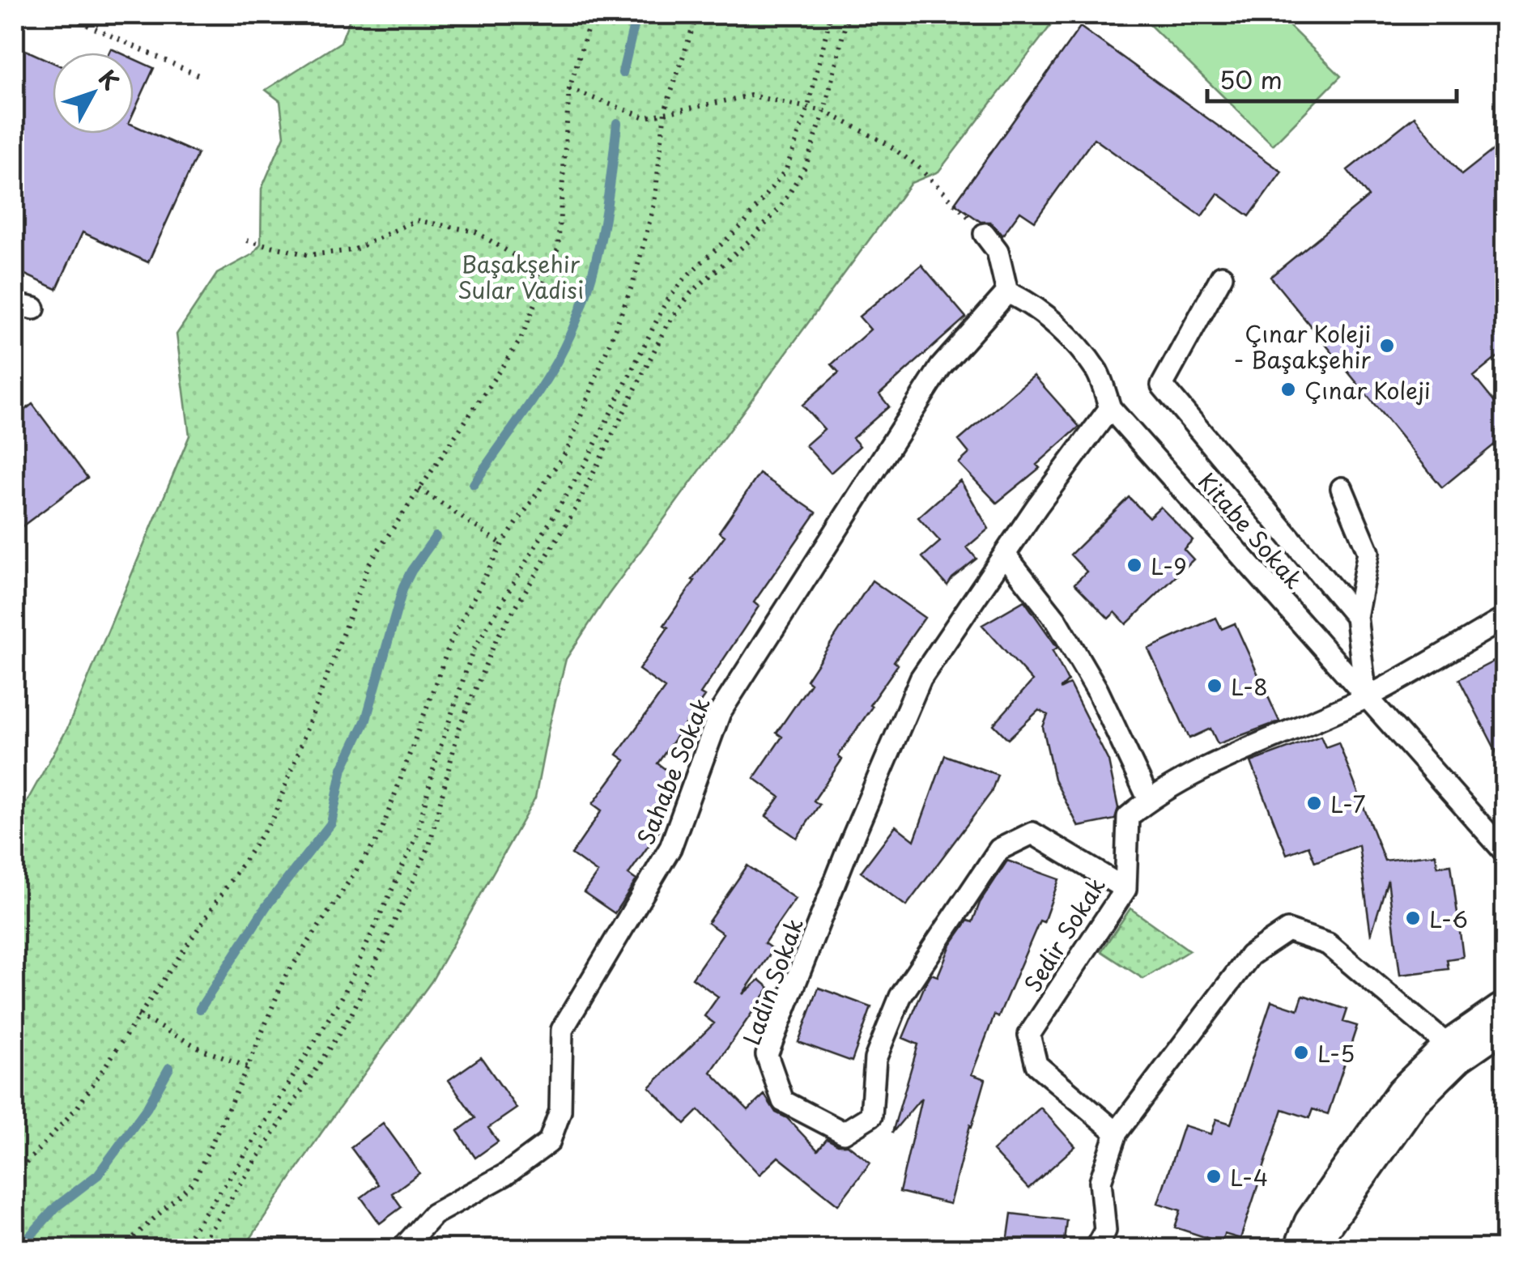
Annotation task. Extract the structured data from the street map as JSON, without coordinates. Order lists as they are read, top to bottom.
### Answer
{
  "streets": {
    "lane": [
      "Kitabe Sokak",
      "Sahabe Sokak",
      "Sedir Sokak",
      "Ladin Sokak"
    ]
  },
  "crossings": [
    ["Kitabe Sokak", "Sahabe Sokak"],
    ["Kitabe Sokak", "Sedir Sokak"],
    ["Kitabe Sokak", "Ladin Sokak"],
    ["Sedir Sokak", "Ladin Sokak"]
  ],
  "parks": ["Başakşehir Sular Vadisi"],
  "places": [
    "Çınar Koleji - Başakşehir",
    "Çınar Koleji",
    "L-9",
    "L-8",
    "L-7",
    "L-6",
    "L-5",
    "L-4"
  ],
  "scale_bar": "50 m",
  "north": "top right"
}
